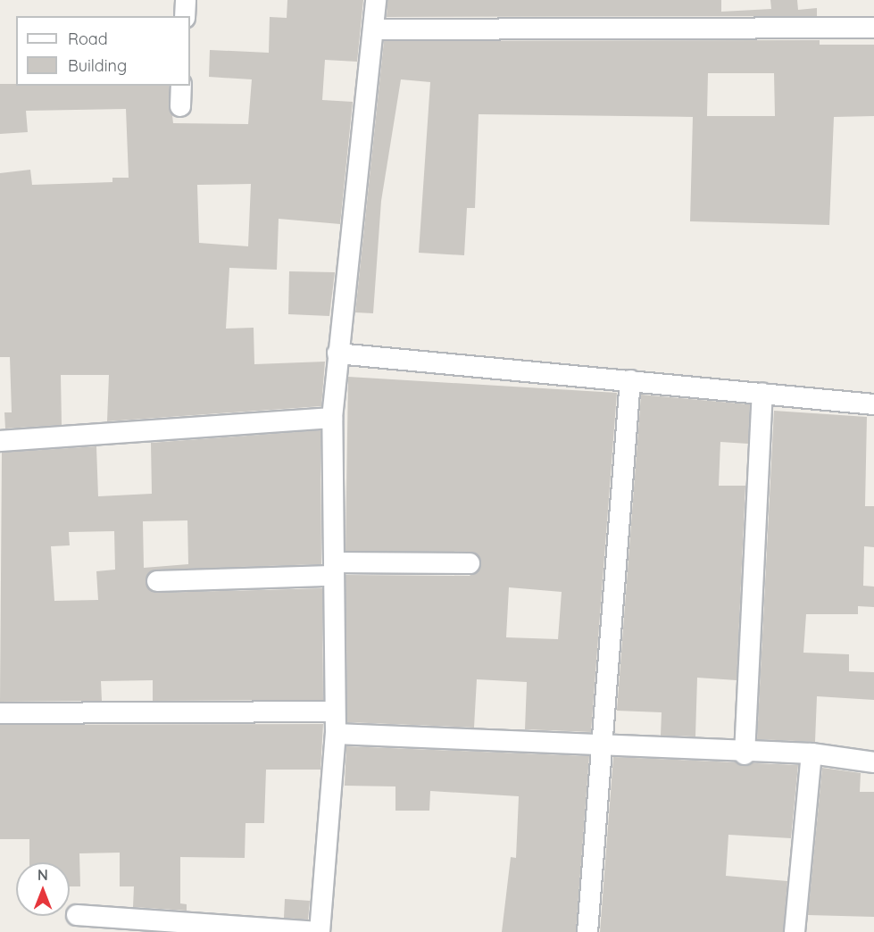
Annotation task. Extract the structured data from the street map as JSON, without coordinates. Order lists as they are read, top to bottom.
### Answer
{
  "legend": ["Road", "Building"],
  "north": "top"
}
